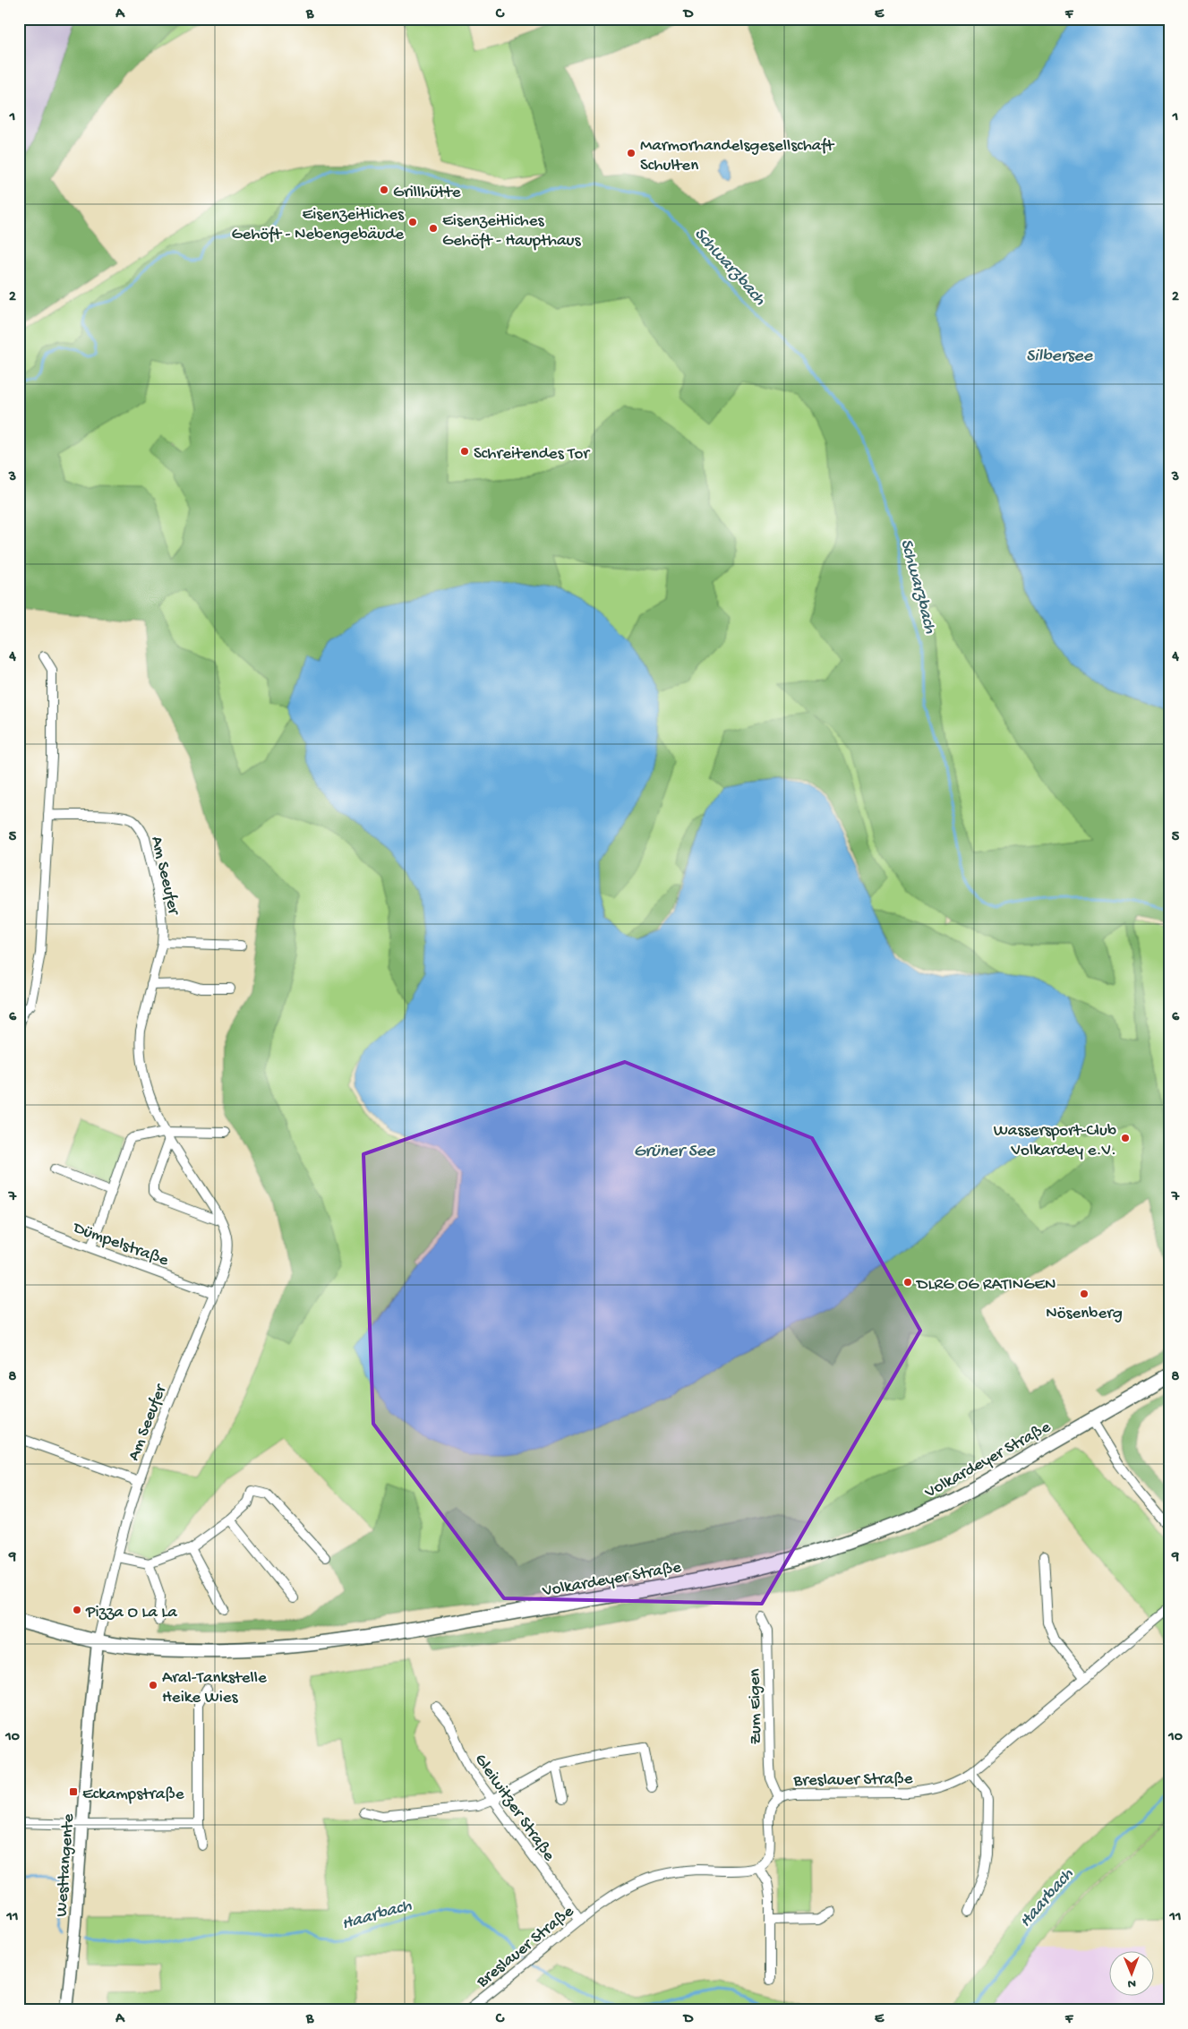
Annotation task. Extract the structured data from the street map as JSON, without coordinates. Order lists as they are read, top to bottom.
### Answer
{
  "streets": {
    "main road": ["Volkardeyer Straße"],
    "street": [
      "Am Seeufer",
      "Dümpelstraße",
      "Zum Eigen",
      "Breslauer Straße",
      "Gleiwitzer Straße",
      "Westtangente"
    ]
  },
  "crossings": [
    ["Am Seeufer", "Dümpelstraße"],
    ["Am Seeufer", "Volkardeyer Straße"],
    ["Am Seeufer", "Westtangente"],
    ["Volkardeyer Straße", "Westtangente"],
    ["Zum Eigen", "Breslauer Straße"],
    ["Breslauer Straße", "Gleiwitzer Straße"]
  ],
  "water": [
    "Schwarzbach",
    "Silbersee",
    "Grüner See",
    "Haarbach"
  ],
  "places": {
    "other": [
      "Marmorhandelsgesellschaft Schulten",
      "Grillhütte",
      "Eisenzeitliches Gehöft - Nebengebäude",
      "Eisenzeitliches Gehöft - Haupthaus",
      "Schreitendes Tor",
      "Wassersport-Club Volkardey e.V.",
      "DLRG OG RATINGEN",
      "Nösenberg",
      "Pizza O La La",
      "Aral-Tankstelle Heike Wies"
    ],
    "transit": ["Eckampstraße"]
  },
  "north": "bottom",
  "grid": {
    "columns": [
      "A",
      "B",
      "C",
      "D",
      "E",
      "F"
    ],
    "rows": [
      "1",
      "2",
      "3",
      "4",
      "5",
      "6",
      "7",
      "8",
      "9",
      "10",
      "11"
    ]
  }
}
